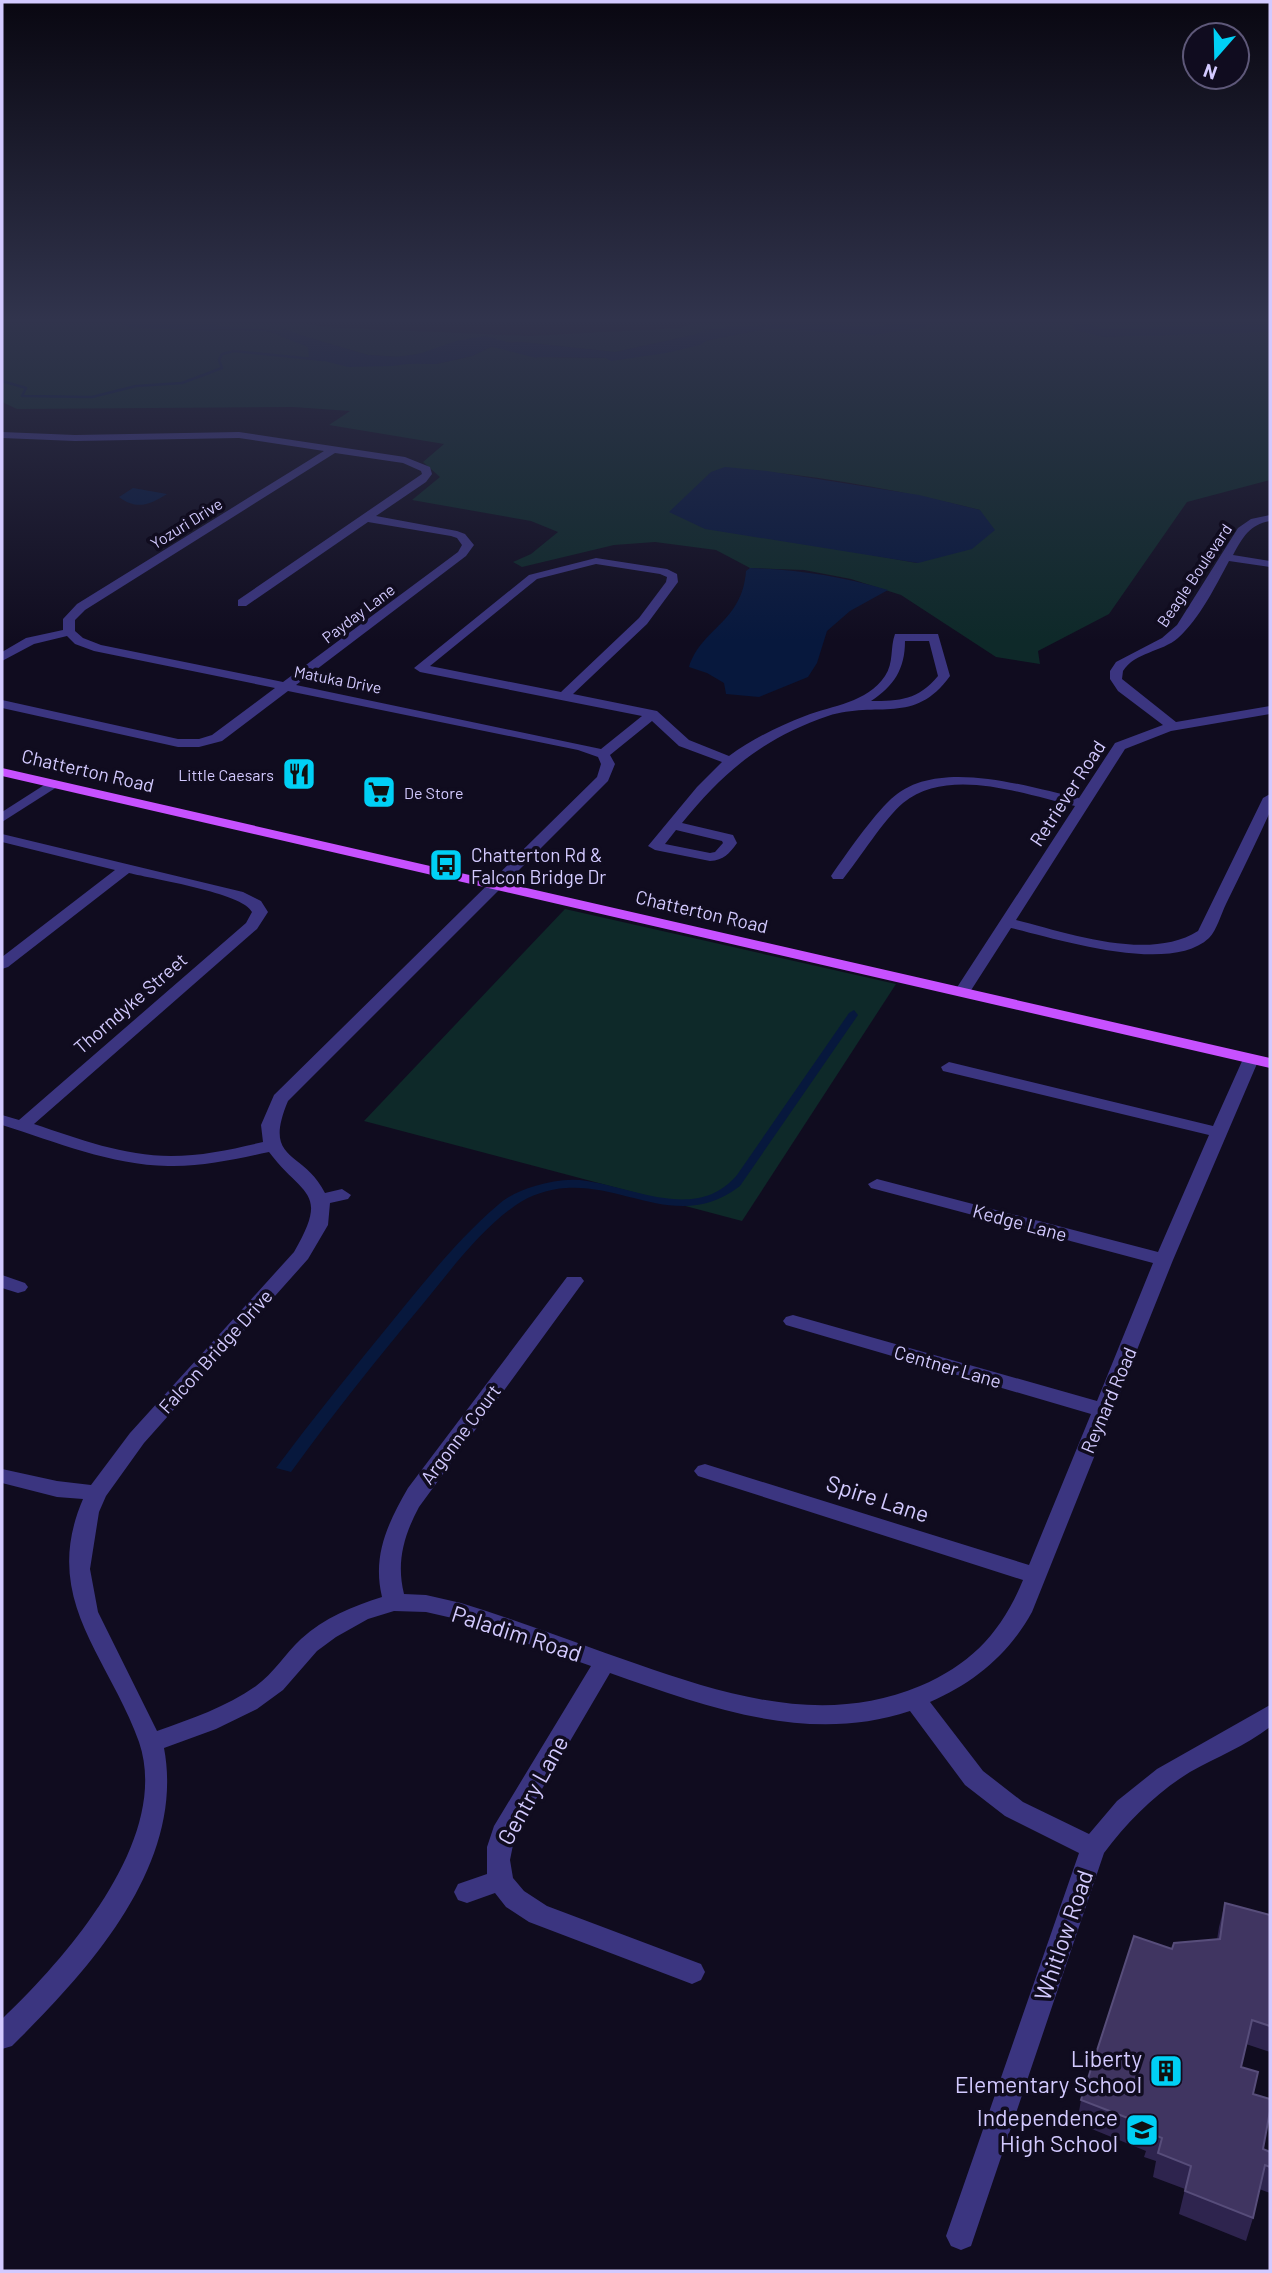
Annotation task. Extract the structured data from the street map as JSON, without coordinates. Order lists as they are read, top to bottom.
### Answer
{
  "streets": {
    "main road": ["Chatterton Road"],
    "street": [
      "Yozuri Drive",
      "Beagle Boulevard",
      "Payday Lane",
      "Matuka Drive",
      "Retriever Road",
      "Thorndyke Street",
      "Kedge Lane",
      "Falcon Bridge Drive",
      "Centner Lane",
      "Reynard Road",
      "Argonne Court",
      "Spire Lane",
      "Paladim Road",
      "Gentry Lane",
      "Whitlow Road"
    ]
  },
  "crossings": [
    ["Yozuri Drive", "Matuka Drive"],
    ["Beagle Boulevard", "Retriever Road"],
    ["Payday Lane", "Matuka Drive"],
    ["Chatterton Road", "Retriever Road"],
    ["Chatterton Road", "Reynard Road"],
    ["Kedge Lane", "Reynard Road"],
    ["Falcon Bridge Drive", "Paladim Road"],
    ["Centner Lane", "Reynard Road"],
    ["Reynard Road", "Spire Lane"],
    ["Reynard Road", "Paladim Road"],
    ["Argonne Court", "Paladim Road"],
    ["Paladim Road", "Gentry Lane"]
  ],
  "places": {
    "restaurant": ["Little Caesars"],
    "supermarket": ["De Store"],
    "bus stop": ["Chatterton Rd & Falcon Bridge Dr"],
    "building": ["Liberty Elementary School"],
    "school or university": ["Independence High School"]
  },
  "north": "bottom"
}
